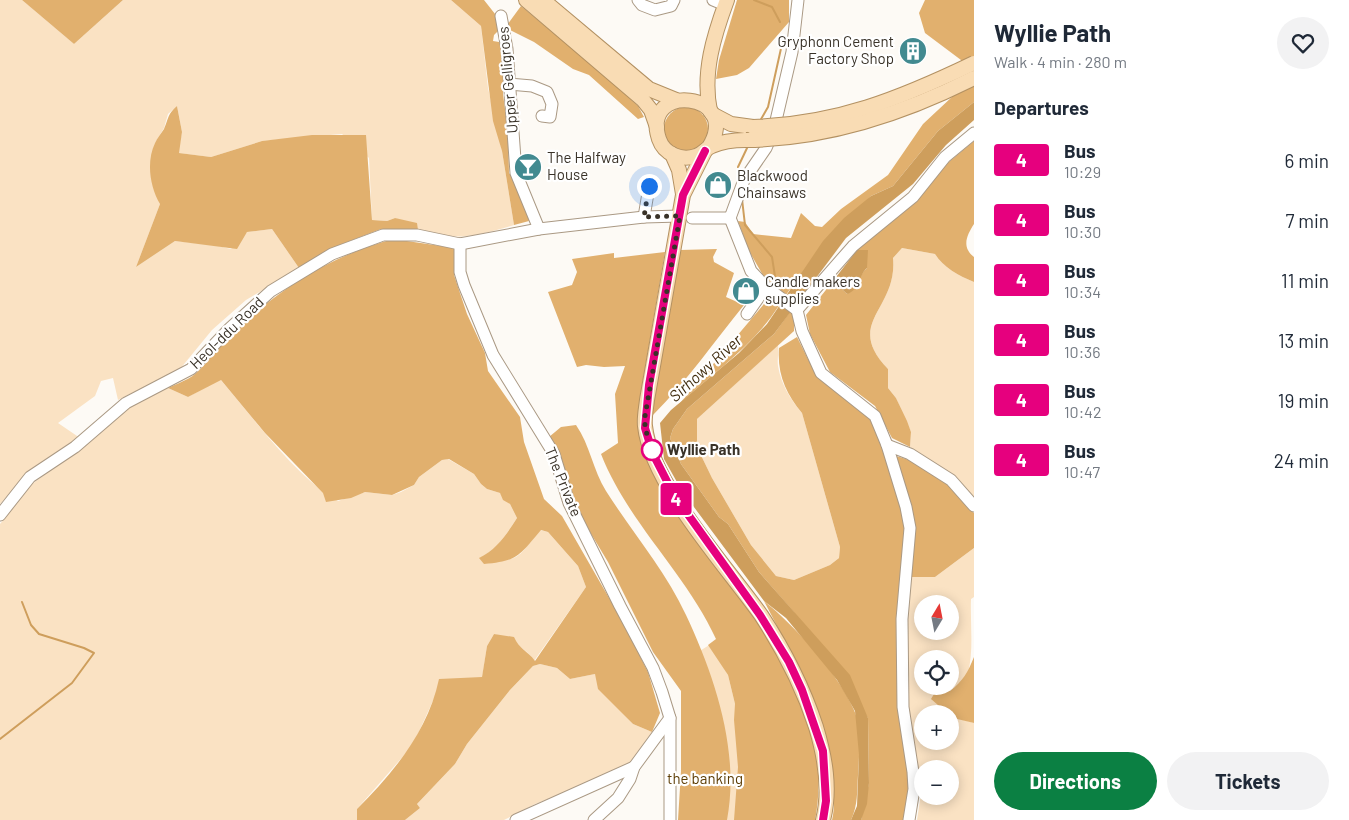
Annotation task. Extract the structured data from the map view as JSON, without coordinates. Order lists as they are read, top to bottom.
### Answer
{
  "streets": {
    "street": ["Upper Gelligroes", "Heol-ddu Road", "The Private"]
  },
  "crossings": [
    ["Heol-ddu Road", "The Private"]
  ],
  "water": ["Sirhowy River"],
  "parks": ["the banking"],
  "places": {
    "building": ["Gryphonn Cement Factory Shop"],
    "bar": ["The Halfway House"],
    "shop": ["Blackwood Chainsaws", "Candle makers supplies"],
    "other": ["Wyllie Path"]
  },
  "lines": ["bus line 4"],
  "north": "top",
  "page": {
    "on_map": "4",
    "heading": [
      ["Wyllie Path", "Walk · 4 min · 280 m"],
      "Departures"
    ],
    "list": [
      {
        "mark": "4",
        "name": "Bus",
        "note": "10:29",
        "value": "6 min"
      },
      {
        "mark": "4",
        "name": "Bus",
        "note": "10:30",
        "value": "7 min"
      },
      {
        "mark": "4",
        "name": "Bus",
        "note": "10:34",
        "value": "11 min"
      },
      {
        "mark": "4",
        "name": "Bus",
        "note": "10:36",
        "value": "13 min"
      },
      {
        "mark": "4",
        "name": "Bus",
        "note": "10:42",
        "value": "19 min"
      },
      {
        "mark": "4",
        "name": "Bus",
        "note": "10:47",
        "value": "24 min"
      }
    ],
    "map_buttons": ["+", "−"],
    "buttons": ["Directions", "Tickets"]
  }
}
